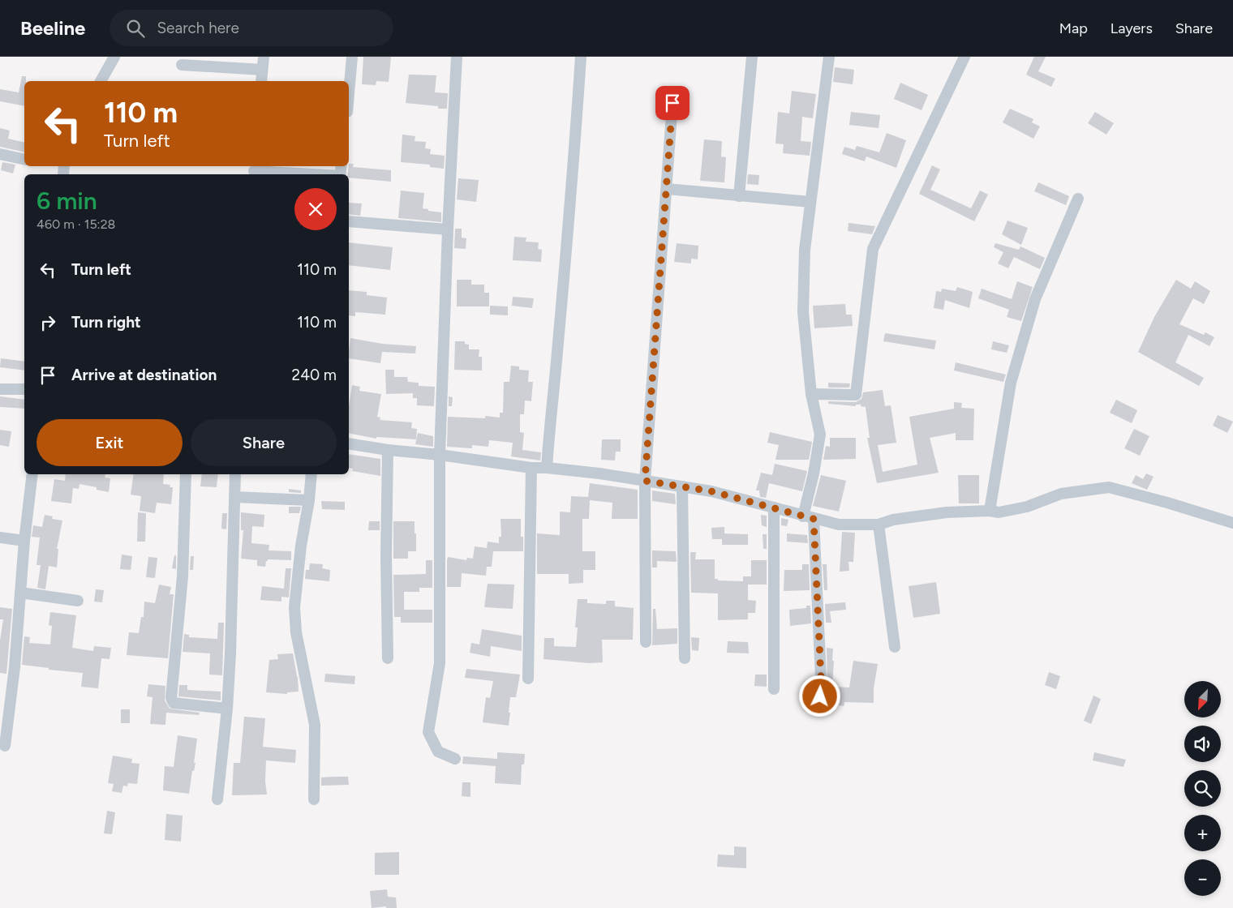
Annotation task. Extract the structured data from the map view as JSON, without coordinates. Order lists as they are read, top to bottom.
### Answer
{
  "north": "bottom left",
  "page": {
    "header": "Beeline",
    "search": "Search here",
    "nav": ["Map", "Layers", "Share"],
    "turn": ["110 m", "Turn left"],
    "heading": ["6 min", "460 m · 15:28"],
    "list": [
      {
        "name": "Turn left",
        "value": "110 m"
      },
      {
        "name": "Turn right",
        "value": "110 m"
      },
      {
        "name": "Arrive at destination",
        "value": "240 m"
      }
    ],
    "buttons": ["Exit", "Share"],
    "map_buttons": ["+", "−"]
  }
}
